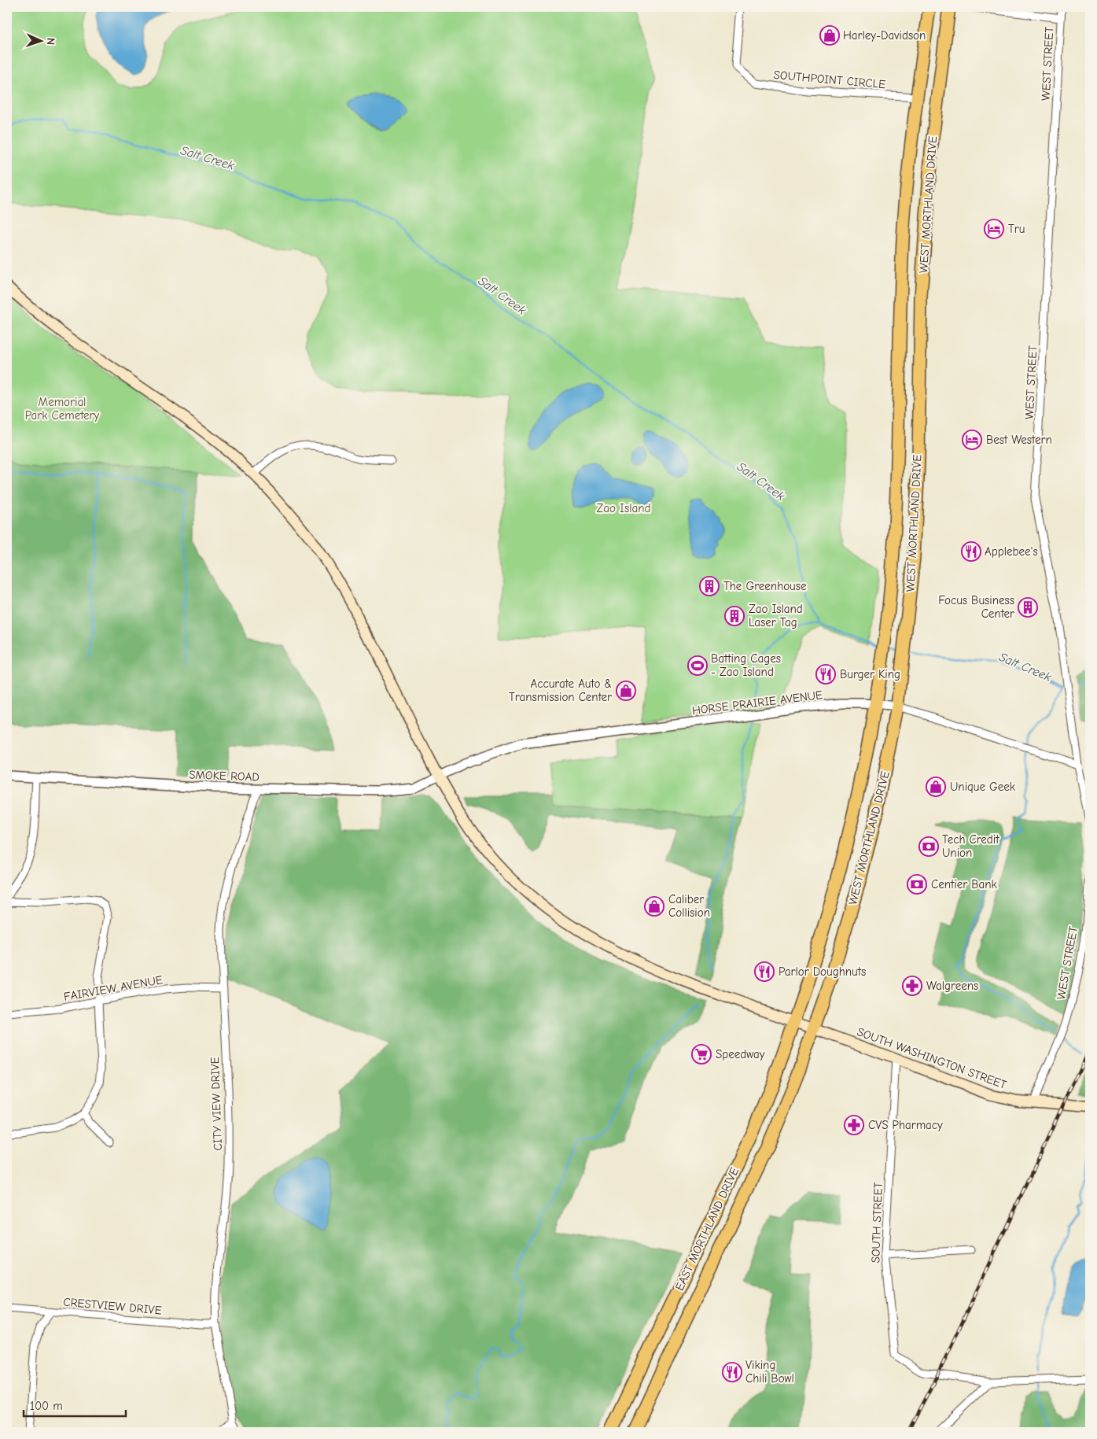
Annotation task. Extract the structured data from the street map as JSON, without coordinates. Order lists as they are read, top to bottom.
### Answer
{
  "streets": {
    "highway": ["WEST MORTHLAND DRIVE", "EAST MORTHLAND DRIVE"],
    "main road": ["SOUTH WASHINGTON STREET"],
    "street": [
      "WEST STREET",
      "SOUTHPOINT CIRCLE",
      "HORSE PRAIRIE AVENUE",
      "SMOKE ROAD",
      "FAIRVIEW AVENUE",
      "CITY VIEW DRIVE",
      "SOUTH STREET",
      "CRESTVIEW DRIVE"
    ]
  },
  "crossings": [
    ["WEST STREET", "HORSE PRAIRIE AVENUE"],
    ["WEST STREET", "SOUTH WASHINGTON STREET"],
    ["SOUTHPOINT CIRCLE", "WEST MORTHLAND DRIVE"],
    ["WEST MORTHLAND DRIVE", "HORSE PRAIRIE AVENUE"],
    ["WEST MORTHLAND DRIVE", "SOUTH WASHINGTON STREET"],
    ["WEST MORTHLAND DRIVE", "EAST MORTHLAND DRIVE"],
    ["HORSE PRAIRIE AVENUE", "SMOKE ROAD"],
    ["HORSE PRAIRIE AVENUE", "SOUTH WASHINGTON STREET"],
    ["SMOKE ROAD", "SOUTH WASHINGTON STREET"],
    ["SMOKE ROAD", "CITY VIEW DRIVE"],
    ["FAIRVIEW AVENUE", "CITY VIEW DRIVE"],
    ["SOUTH WASHINGTON STREET", "SOUTH STREET"],
    ["SOUTH WASHINGTON STREET", "EAST MORTHLAND DRIVE"],
    ["CITY VIEW DRIVE", "CRESTVIEW DRIVE"]
  ],
  "water": ["Salt Creek"],
  "parks": ["Memorial Park Cemetery", "Zao Island"],
  "places": {
    "shop": [
      "Harley-Davidson",
      "Accurate Auto & Transmission Center",
      "Unique Geek",
      "Caliber Collision"
    ],
    "hotel": ["Tru", "Best Western"],
    "restaurant": [
      "Applebee's",
      "Burger King",
      "Parlor Doughnuts",
      "Viking Chili Bowl"
    ],
    "building": ["The Greenhouse", "Focus Business Center", "Zao Island Laser Tag"],
    "sports": ["Batting Cages - Zao Island"],
    "bank": ["Tech Credit Union", "Centier Bank"],
    "pharmacy": ["Walgreens", "CVS Pharmacy"],
    "supermarket": ["Speedway"]
  },
  "scale_bar": "100 m",
  "north": "right"
}
